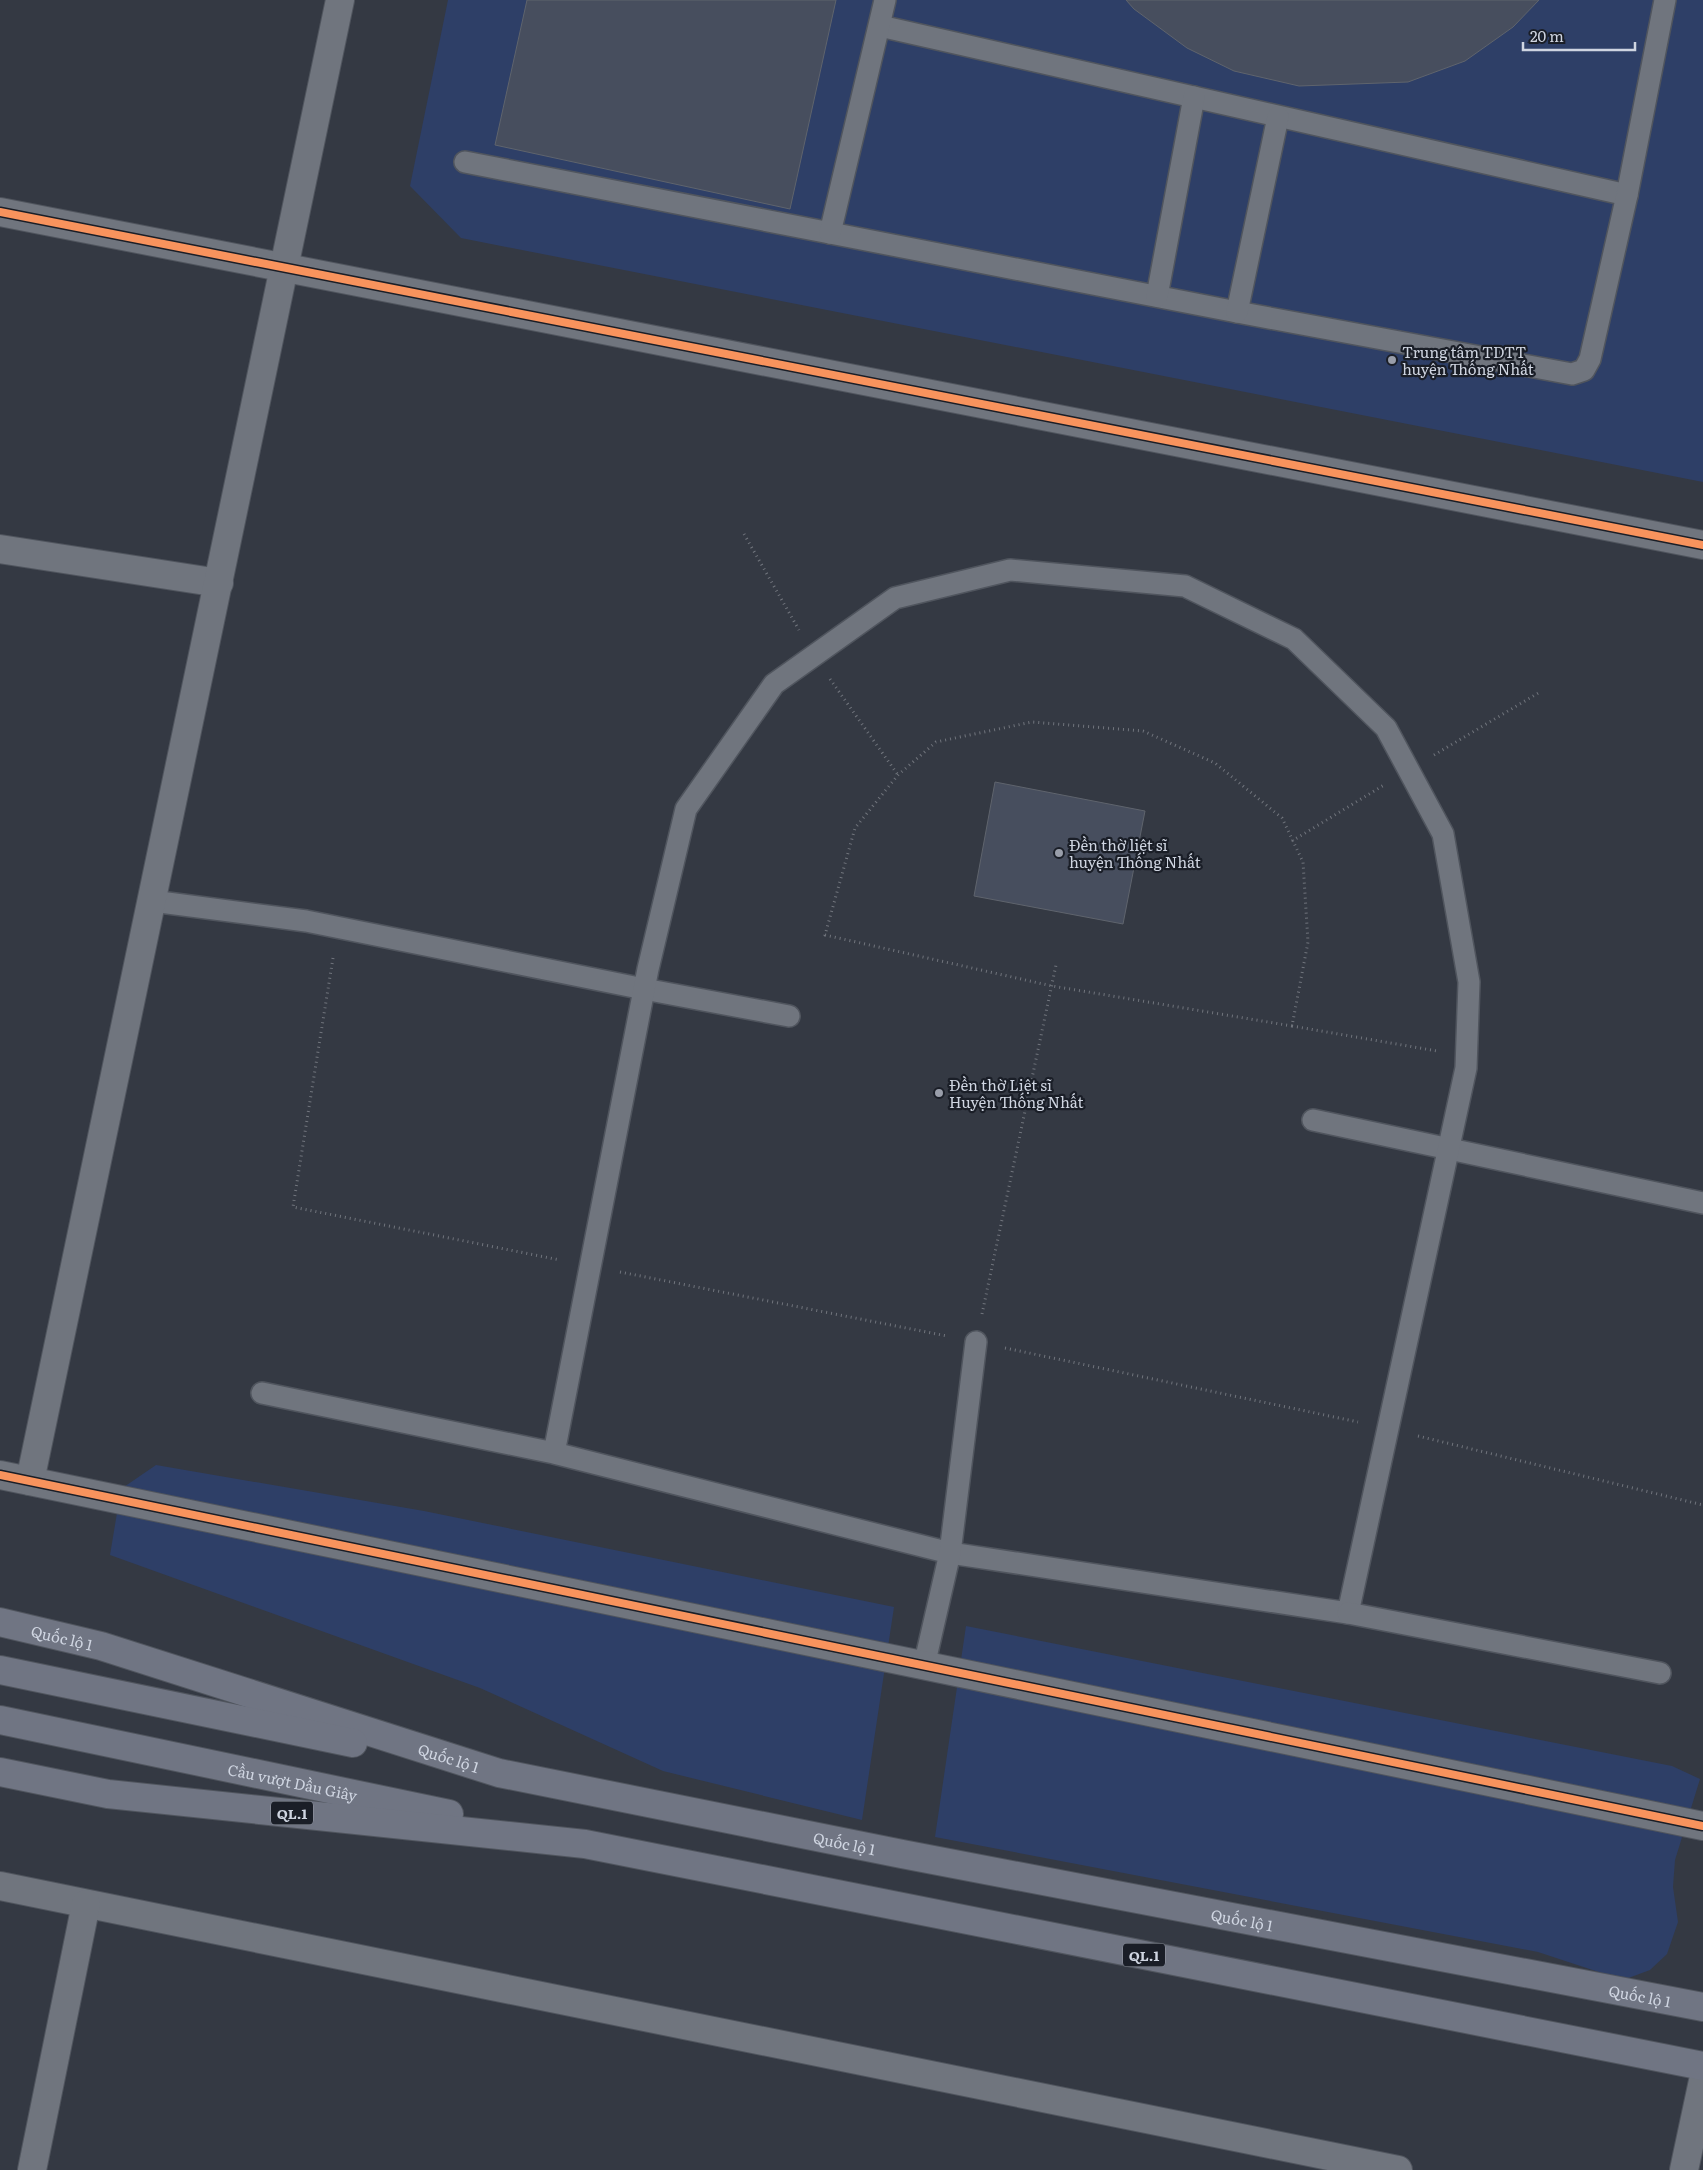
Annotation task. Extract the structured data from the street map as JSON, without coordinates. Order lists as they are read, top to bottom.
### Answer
{
  "streets": {
    "highway": ["Quốc lộ 1", "Cầu vượt Dầu Giây", "QL.1"]
  },
  "crossings": [
    ["Cầu vượt Dầu Giây", "QL.1"]
  ],
  "places": ["Trung tâm TDTT huyện Thống Nhất", "Đền thờ liệt sĩ huyện Thống Nhất", "Đền thờ Liệt sĩ Huyện Thống Nhất"],
  "scale_bar": "20 m"
}
